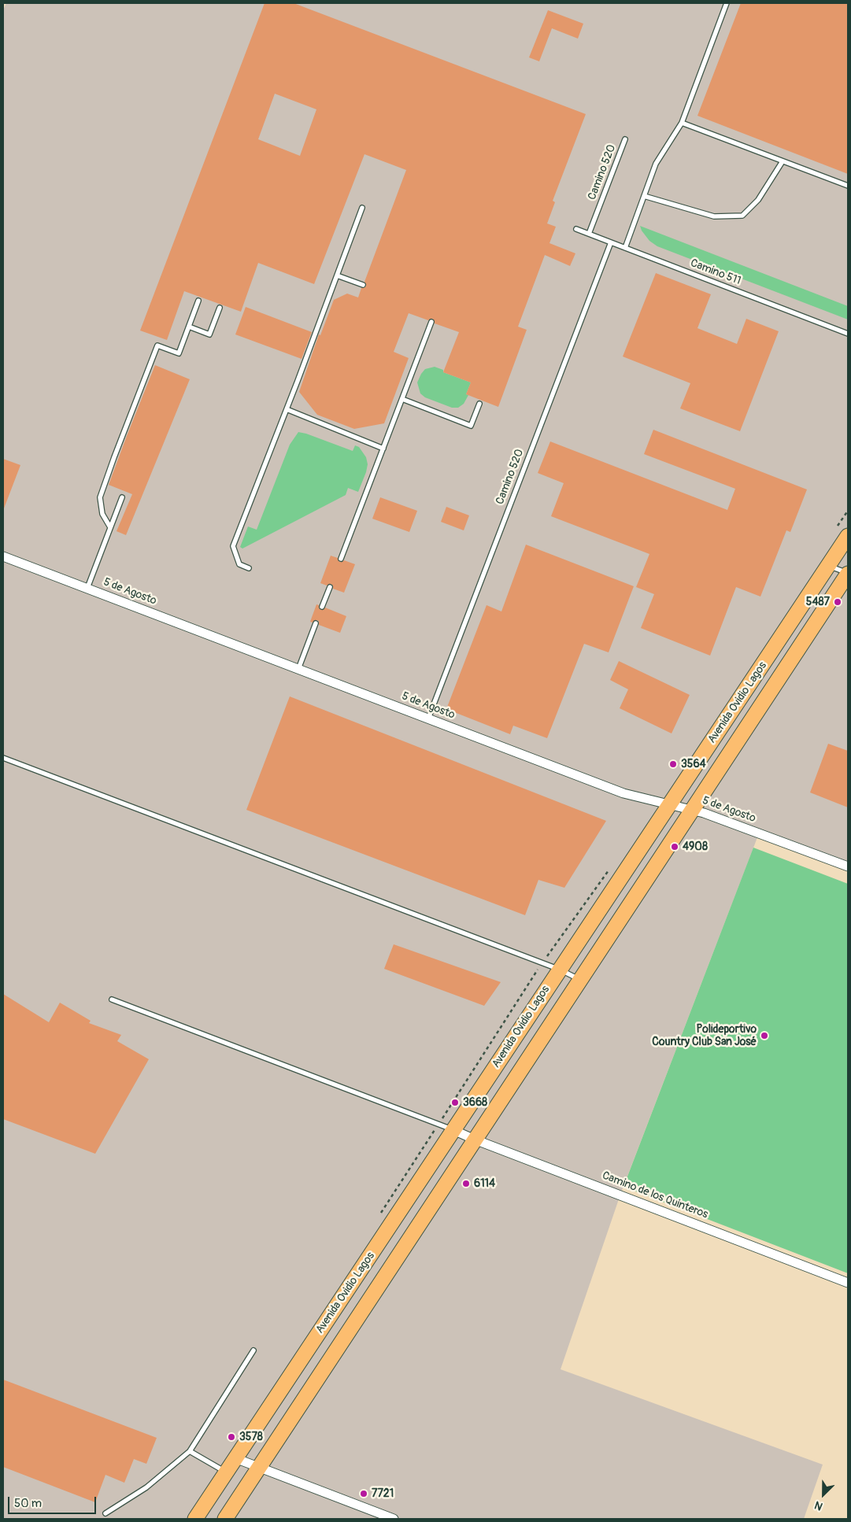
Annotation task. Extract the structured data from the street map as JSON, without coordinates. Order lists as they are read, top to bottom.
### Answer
{
  "streets": {
    "main road": ["Avenida Ovidio Lagos"],
    "street": ["5 de Agosto", "Camino de los Quinteros"],
    "lane": ["Camino 520", "Camino 511"]
  },
  "crossings": [
    ["Camino 520", "Camino 511"],
    ["Camino 520", "5 de Agosto"],
    ["5 de Agosto", "Avenida Ovidio Lagos"],
    ["Avenida Ovidio Lagos", "Camino de los Quinteros"]
  ],
  "places": [
    "5487",
    "3564",
    "4908",
    "Polideportivo Country Club San José",
    "3668",
    "6114",
    "3578",
    "7721"
  ],
  "scale_bar": "50 m",
  "north": "bottom left"
}
